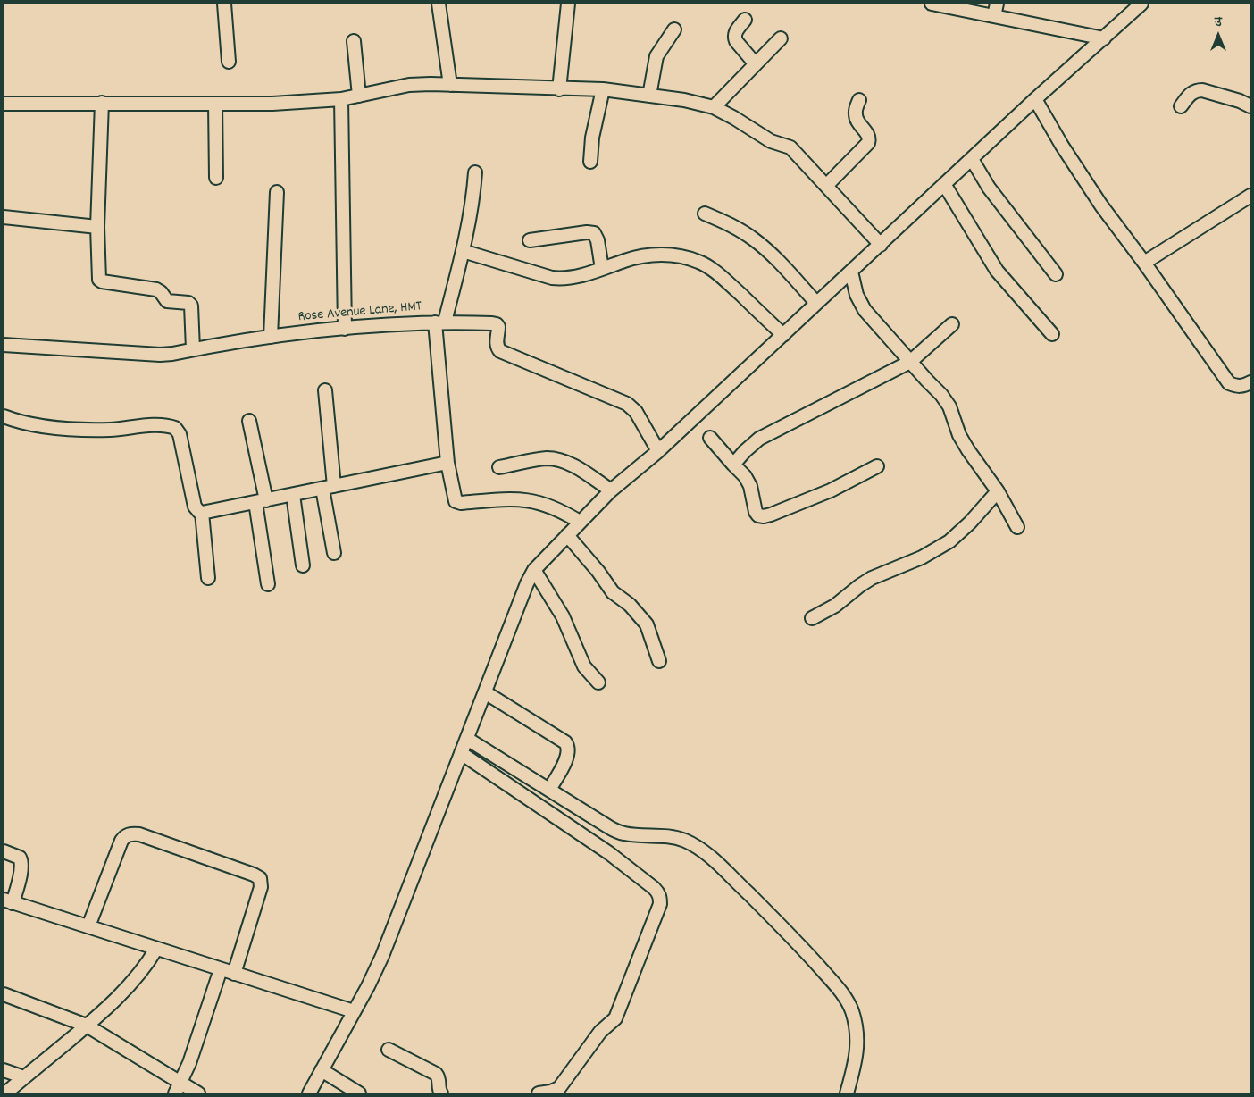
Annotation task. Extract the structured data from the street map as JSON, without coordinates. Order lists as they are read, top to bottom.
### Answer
{
  "streets": {
    "street": ["Rose Avenue Lane, HMT"]
  },
  "north": "top"
}
